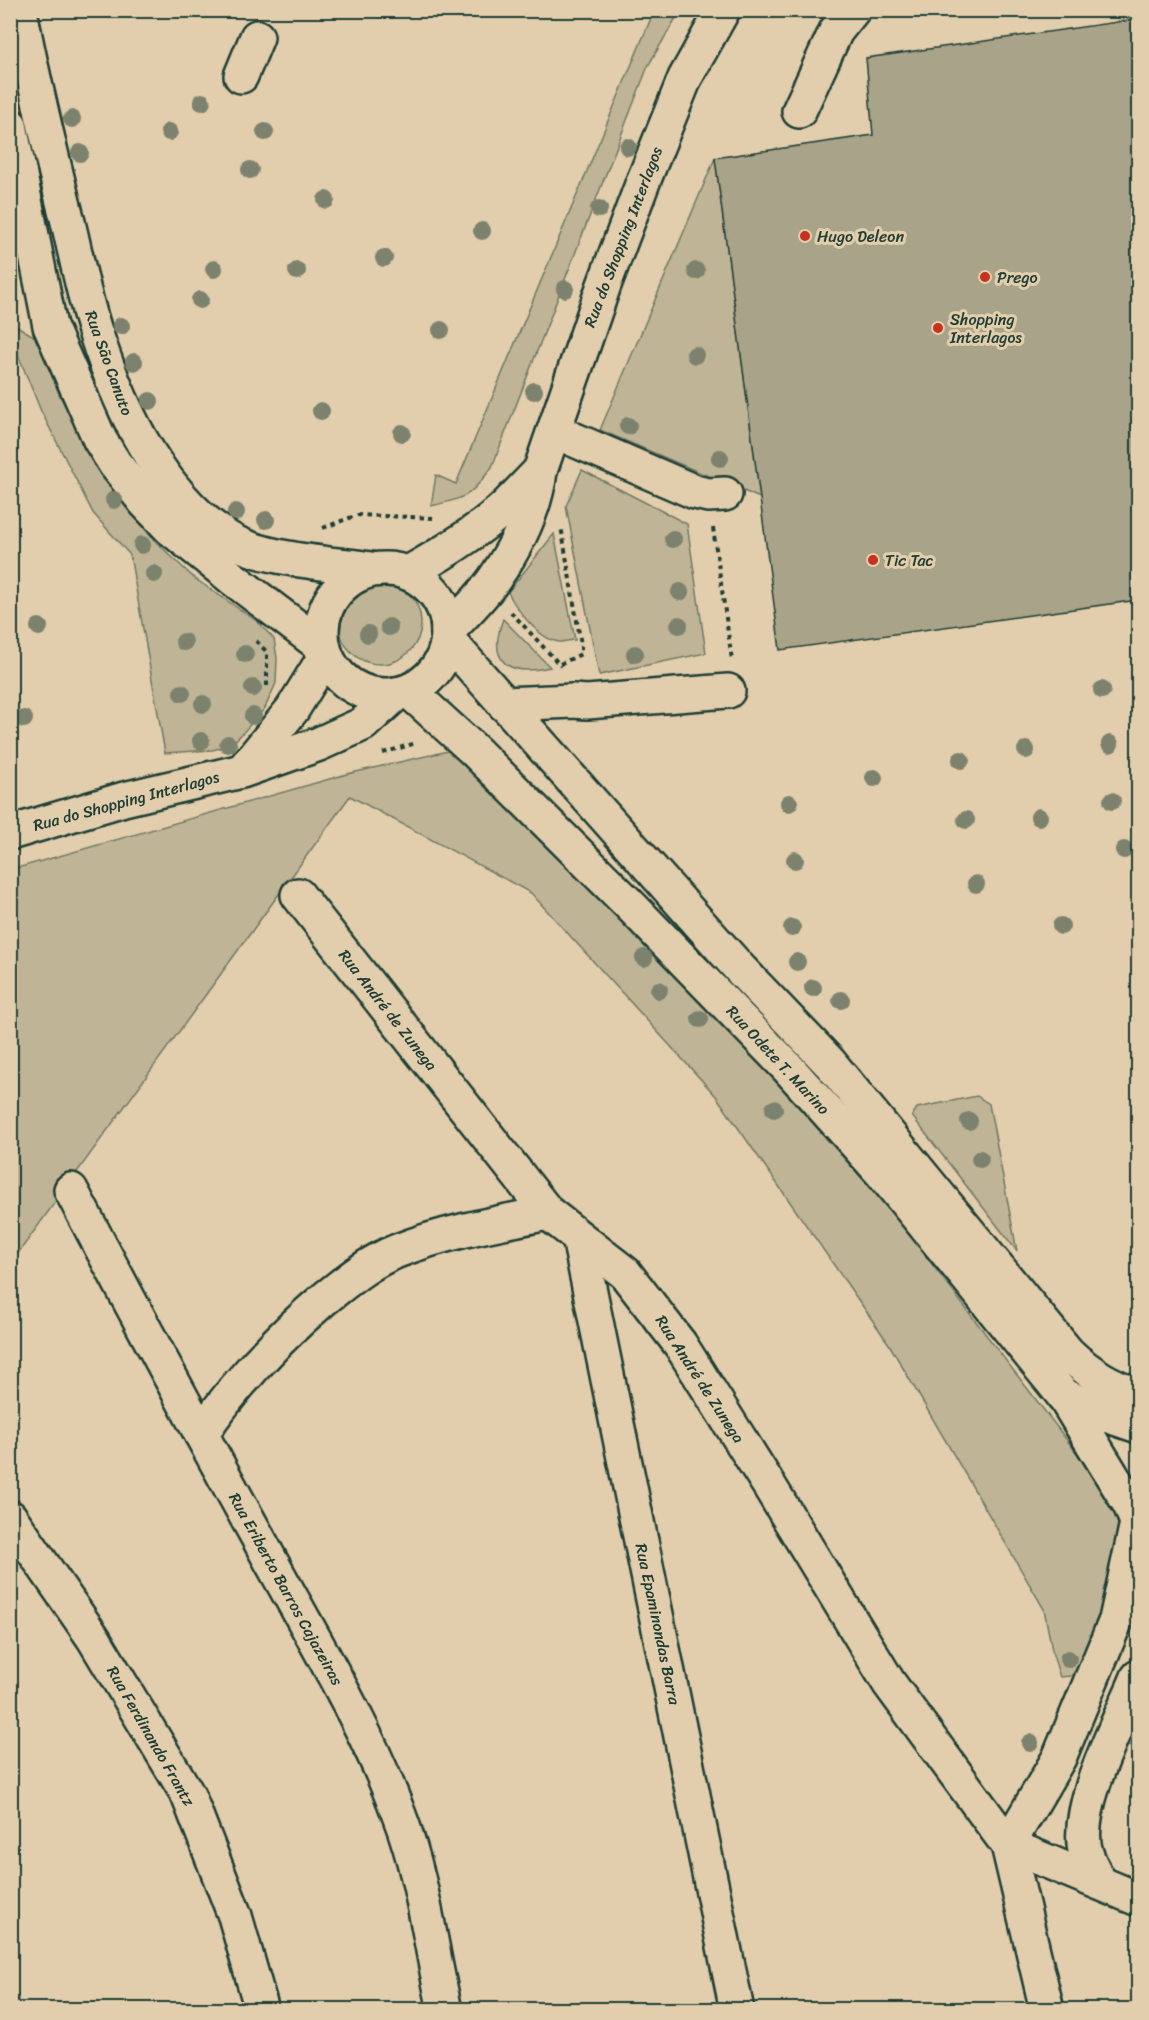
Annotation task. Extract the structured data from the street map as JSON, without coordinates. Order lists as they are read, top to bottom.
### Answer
{
  "streets": {
    "street": [
      "Rua do Shopping Interlagos",
      "Rua São Canuto",
      "Rua André de Zunega",
      "Rua Odete T. Marino",
      "Rua Eriberto Barros Cajazeiras",
      "Rua Epaminondas Barra",
      "Rua Ferdinando Frantz"
    ]
  },
  "crossings": [
    ["Rua do Shopping Interlagos", "Rua São Canuto"],
    ["Rua do Shopping Interlagos", "Rua Odete T. Marino"],
    ["Rua São Canuto", "Rua Odete T. Marino"],
    ["Rua André de Zunega", "Rua Epaminondas Barra"]
  ],
  "places": [
    "Hugo Deleon",
    "Prego",
    "Shopping Interlagos",
    "Tic Tac"
  ]
}
